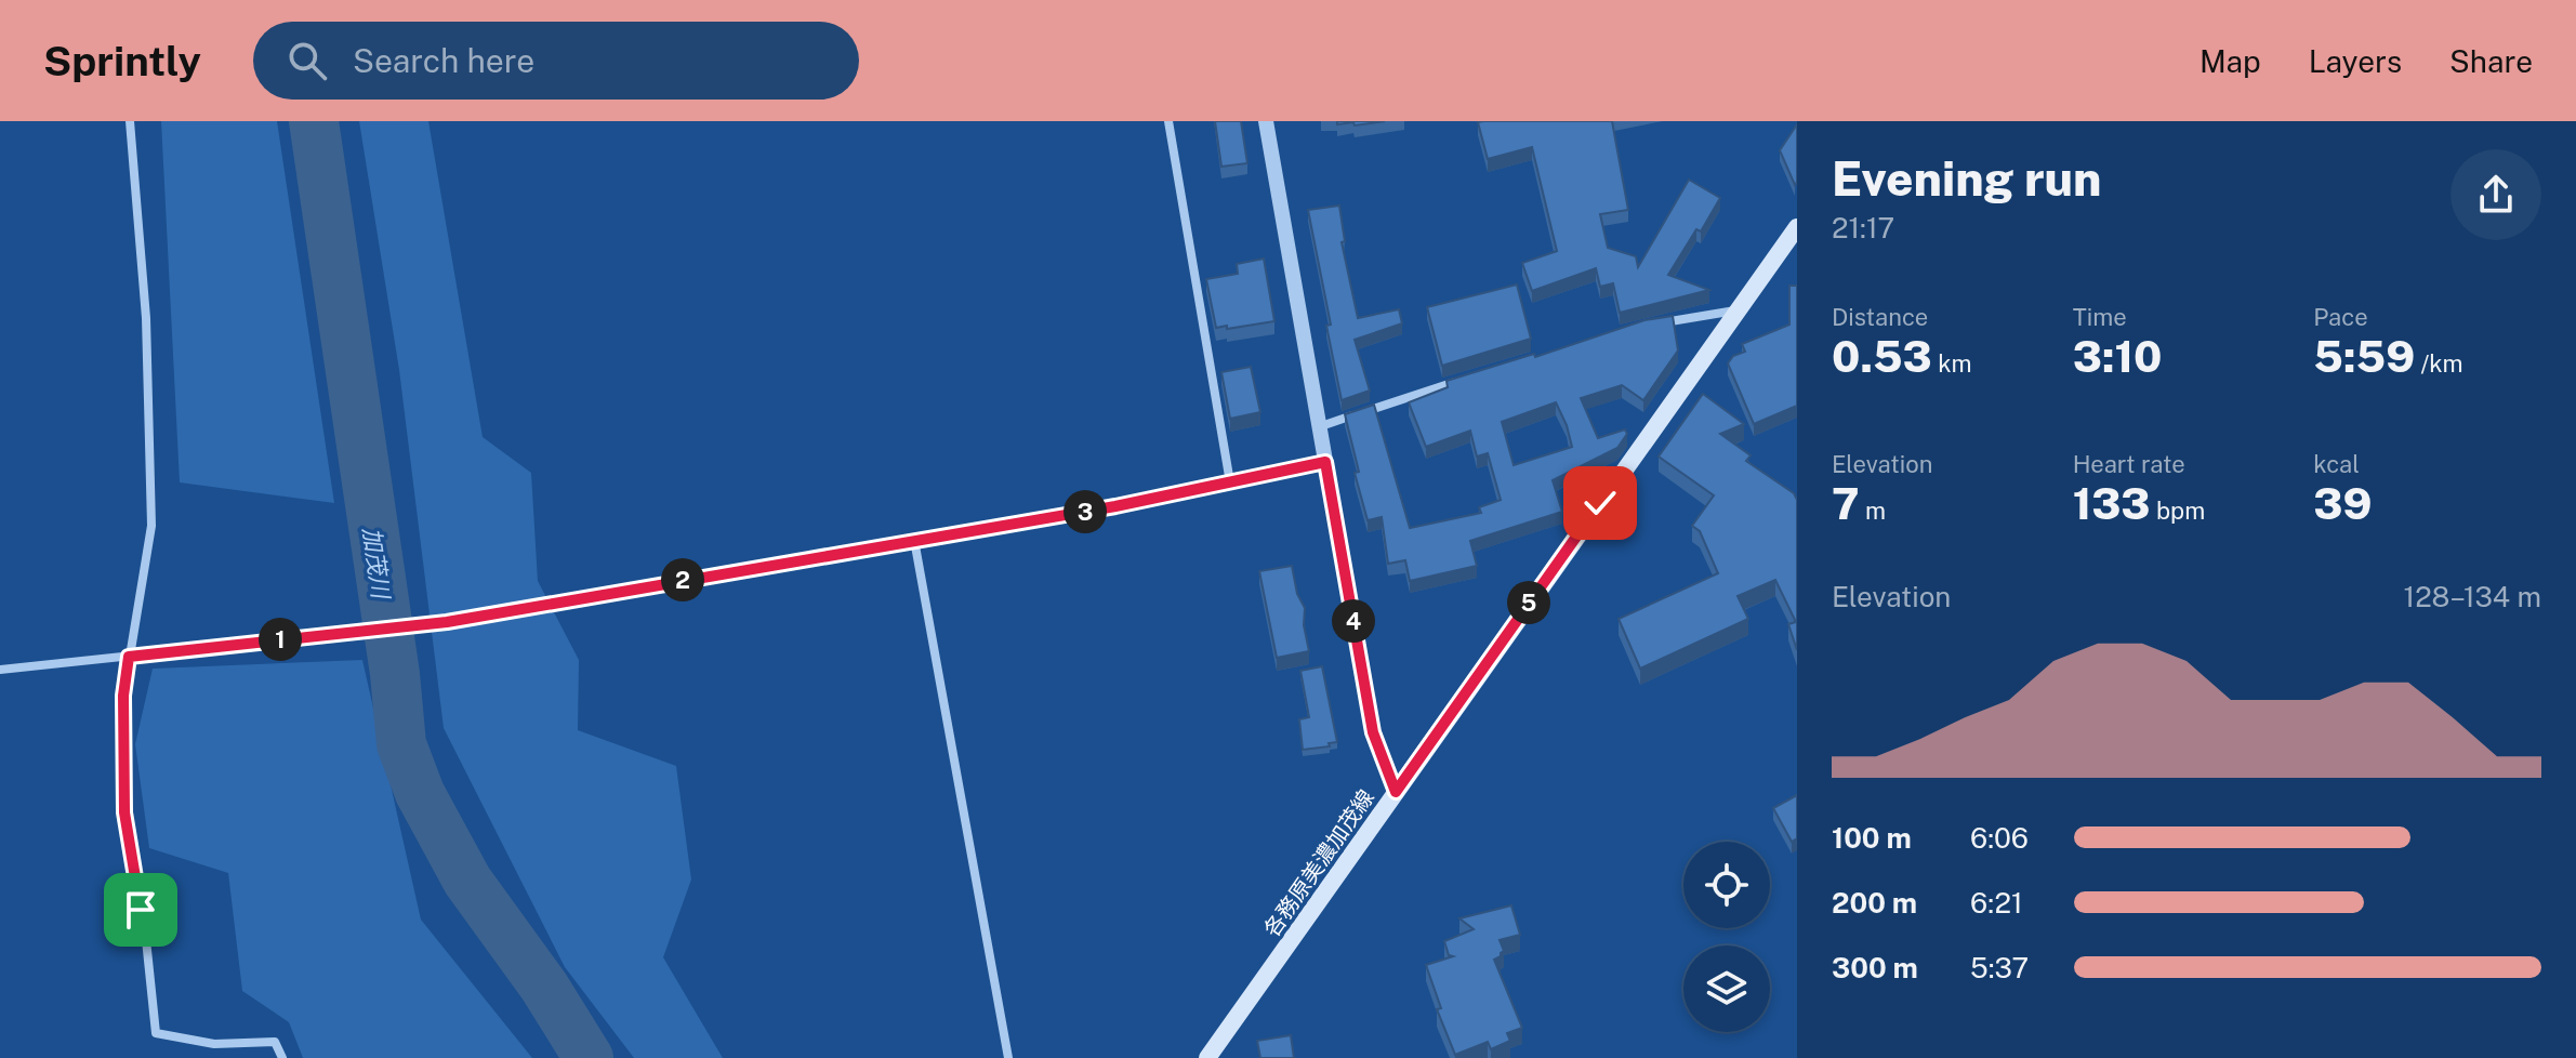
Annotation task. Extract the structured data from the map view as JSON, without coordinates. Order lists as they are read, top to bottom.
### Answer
{
  "streets": {
    "main road": ["各務原美濃加茂線"]
  },
  "water": ["加茂川"],
  "page": {
    "header": "Sprintly",
    "search": "Search here",
    "nav": ["Map", "Layers", "Share"],
    "heading": ["Evening run", "21:17"],
    "stats": [
      ["Distance", "0.53 km"],
      ["Time", "3:10"],
      ["Pace", "5:59 /km"],
      ["Elevation", "7 m"],
      ["Heart rate", "133 bpm"],
      ["kcal", "39"]
    ],
    "pins": [
      "3",
      "2",
      "5",
      "4",
      "1"
    ],
    "chart": ["Elevation", "128–134 m"],
    "list": [
      {
        "name": "100 m",
        "note": "6:06"
      },
      {
        "name": "200 m",
        "note": "6:21"
      },
      {
        "name": "300 m",
        "note": "5:37"
      }
    ]
  }
}
